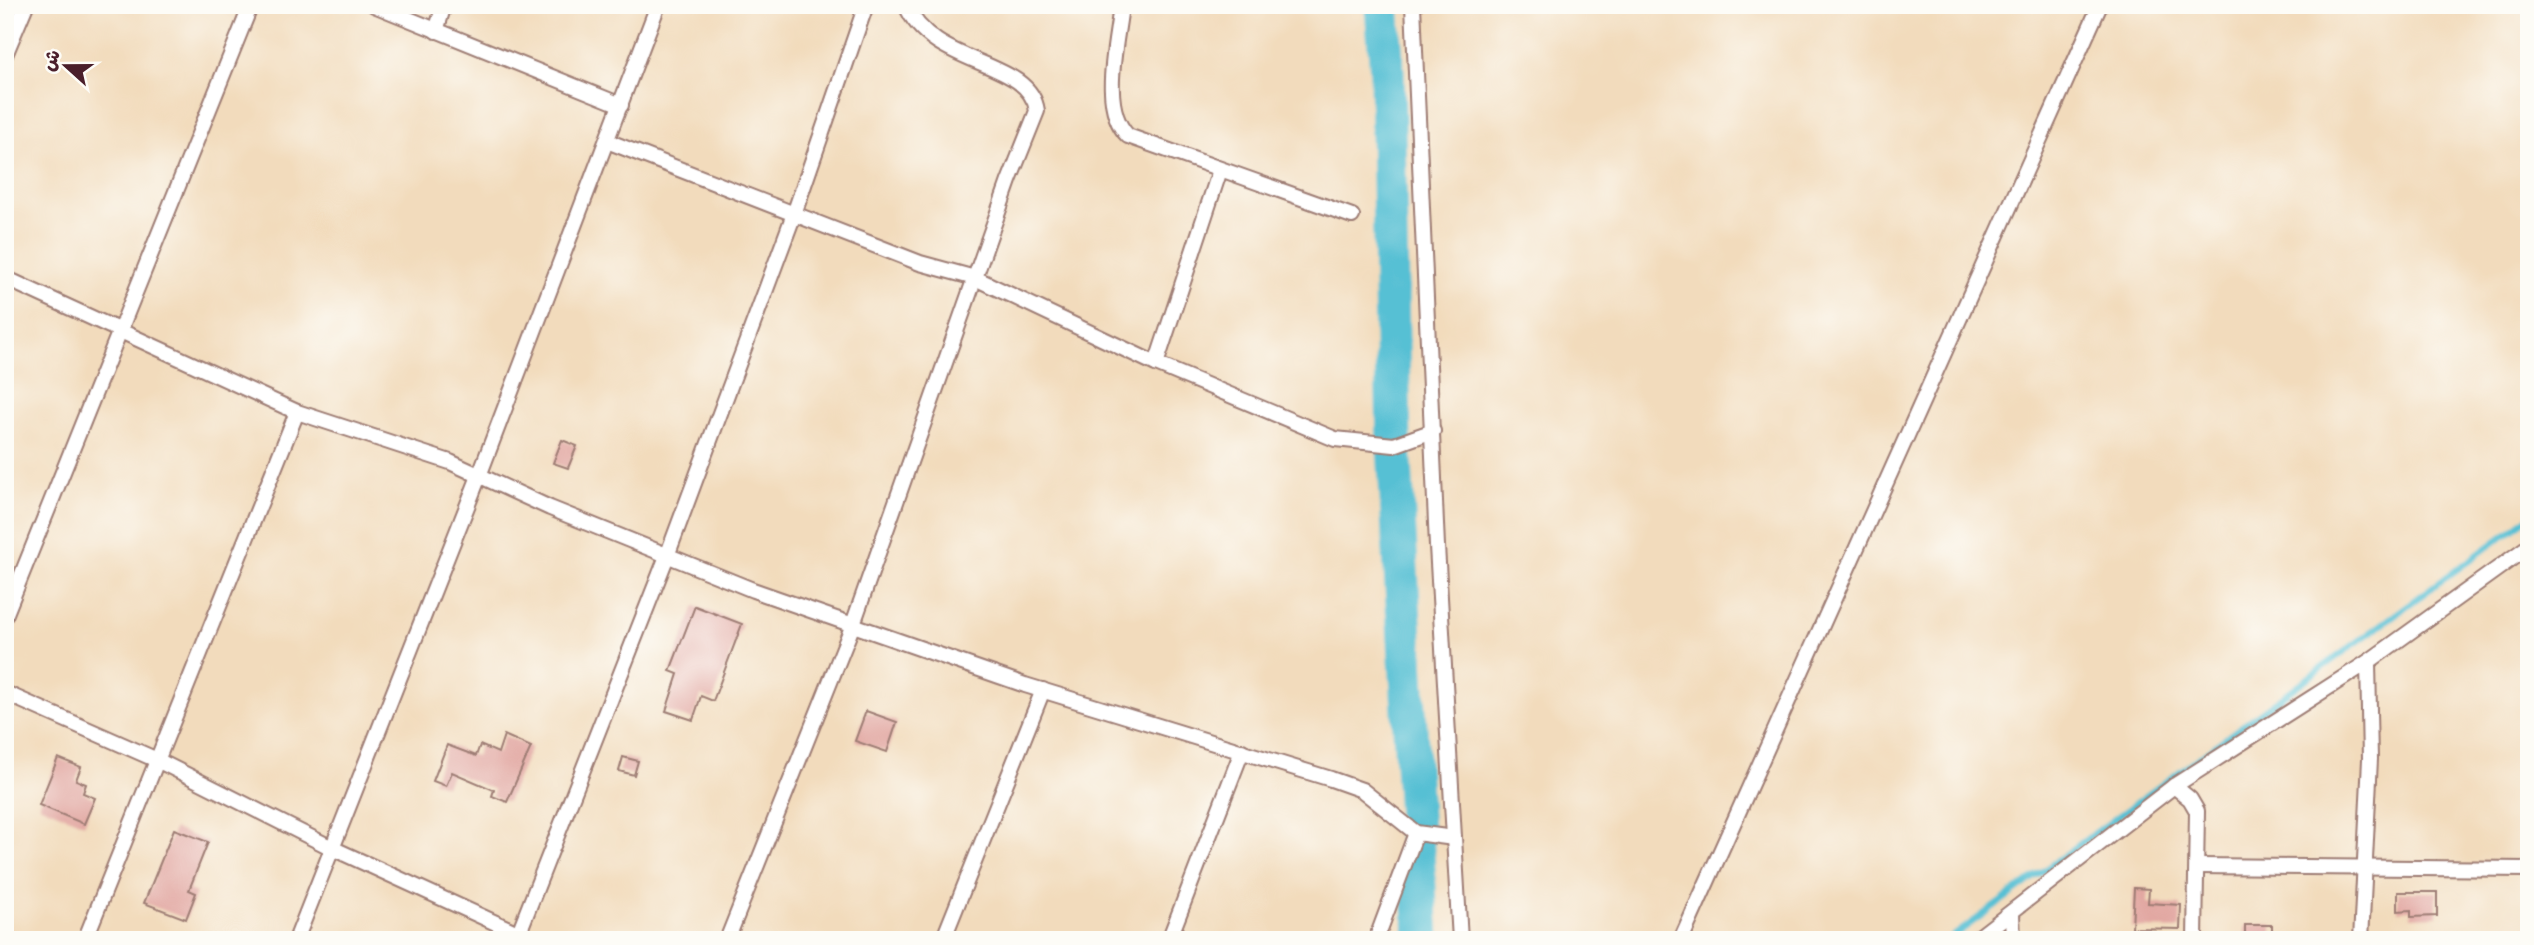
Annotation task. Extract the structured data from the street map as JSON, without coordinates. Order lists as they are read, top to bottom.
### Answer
{
  "north": "left"
}
